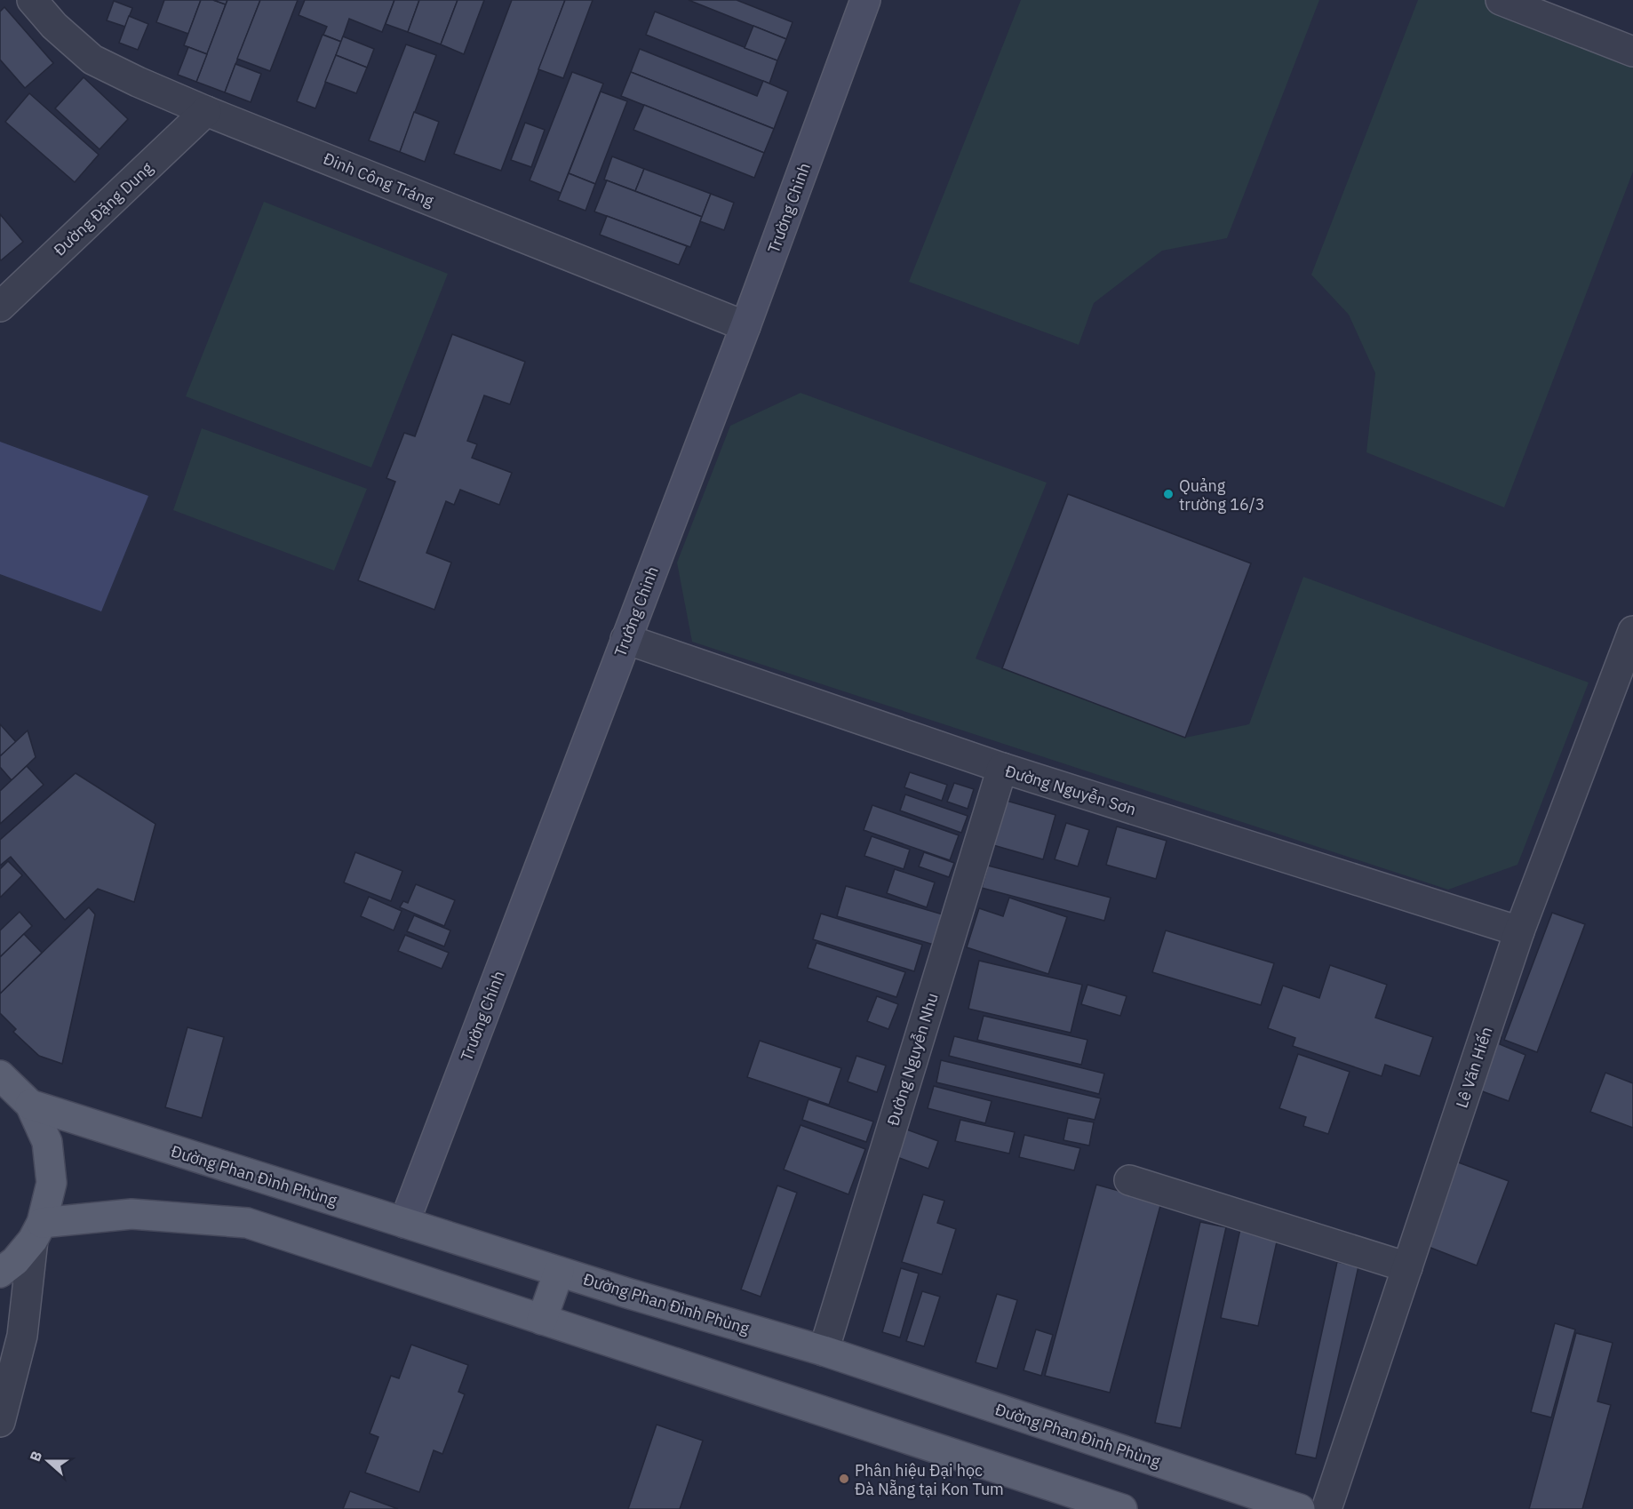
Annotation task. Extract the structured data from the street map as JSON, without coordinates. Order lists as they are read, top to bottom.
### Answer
{
  "streets": {
    "main road": ["Đường Phan Đình Phùng"],
    "street": [
      "Đinh Công Tráng",
      "Trường Chinh",
      "Đường Đặng Dung",
      "Đường Nguyễn Sơn",
      "Đường Nguyễn Nhu",
      "Lê Văn Hiến"
    ]
  },
  "crossings": [
    ["Đinh Công Tráng", "Trường Chinh"],
    ["Đinh Công Tráng", "Đường Đặng Dung"],
    ["Trường Chinh", "Đường Nguyễn Sơn"],
    ["Trường Chinh", "Đường Phan Đình Phùng"],
    ["Đường Nguyễn Sơn", "Đường Nguyễn Nhu"],
    ["Đường Nguyễn Sơn", "Lê Văn Hiến"],
    ["Đường Nguyễn Nhu", "Đường Phan Đình Phùng"]
  ],
  "places": ["Quảng trường 16/3", "Phân hiệu Đại học Đà Nẵng tại Kon Tum"],
  "north": "left"
}
